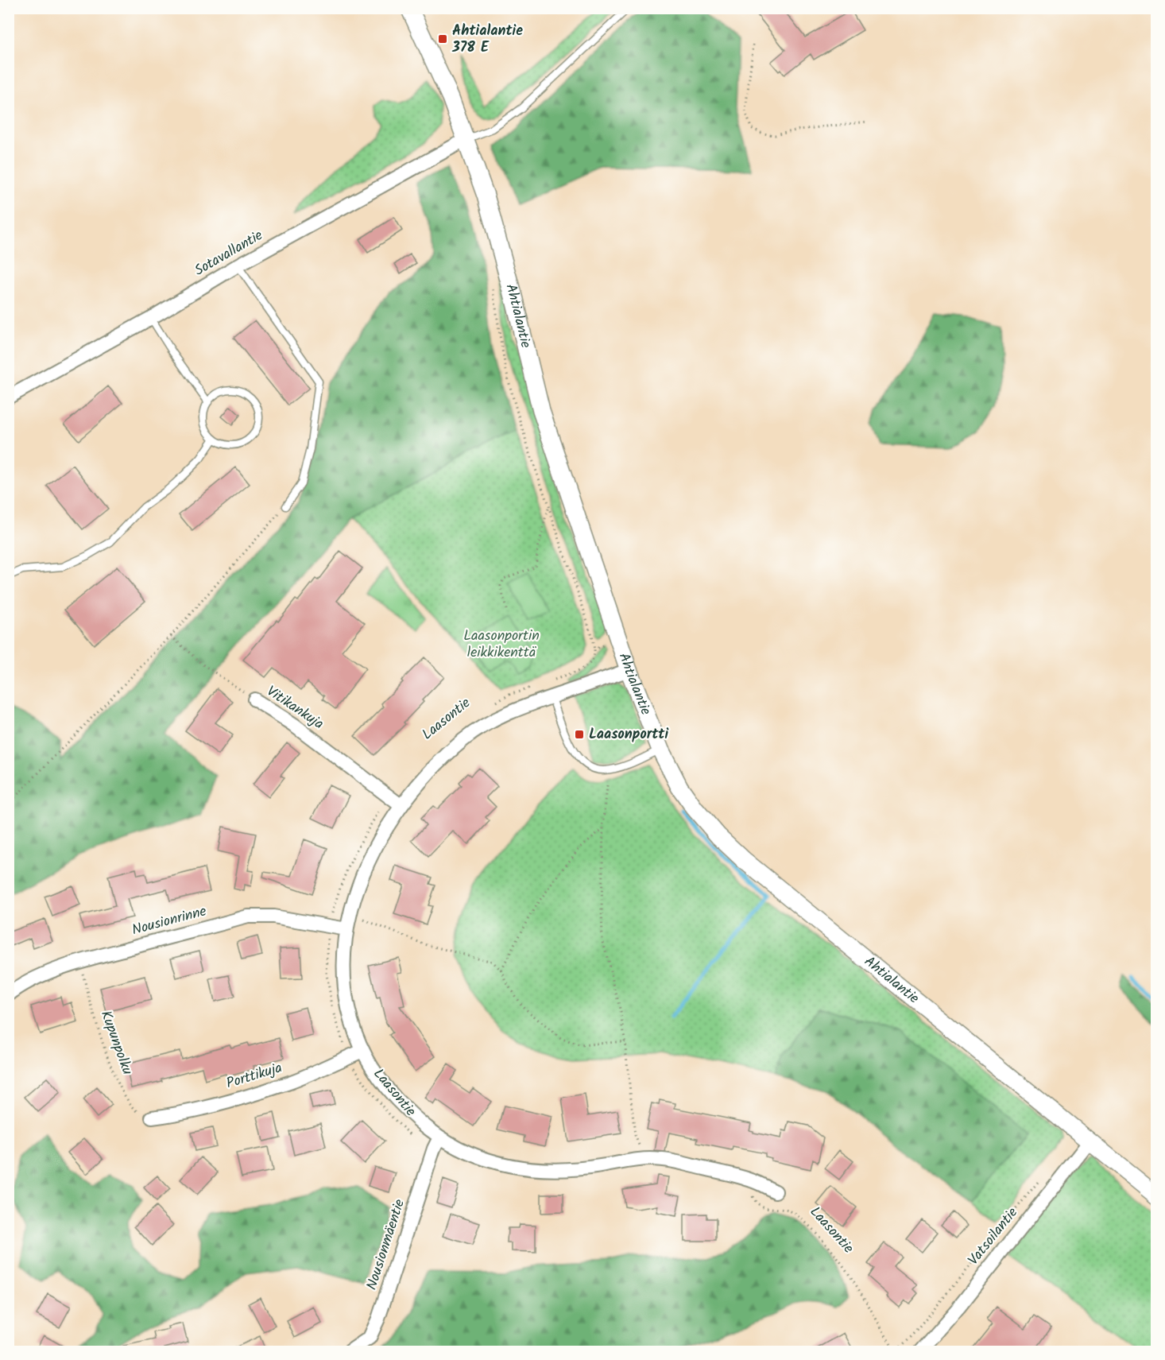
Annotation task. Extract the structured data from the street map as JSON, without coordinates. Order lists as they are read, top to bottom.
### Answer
{
  "streets": {
    "street": [
      "Sotavallantie",
      "Ahtialantie",
      "Vitikankuja",
      "Laasontie",
      "Nousionrinne",
      "Porttikuja",
      "Vatsoilantie",
      "Nousionmäentie"
    ],
    "path": ["Kupunpolku"]
  },
  "crossings": [
    ["Sotavallantie", "Ahtialantie"],
    ["Ahtialantie", "Laasontie"],
    ["Ahtialantie", "Vatsoilantie"],
    ["Vitikankuja", "Laasontie"],
    ["Laasontie", "Nousionrinne"],
    ["Laasontie", "Porttikuja"],
    ["Laasontie", "Nousionmäentie"],
    ["Nousionrinne", "Kupunpolku"],
    ["Kupunpolku", "Porttikuja"]
  ],
  "parks": ["Laasonportin leikkikenttä"],
  "places": {
    "transit": ["Ahtialantie 378 E", "Laasonportti"]
  }
}
